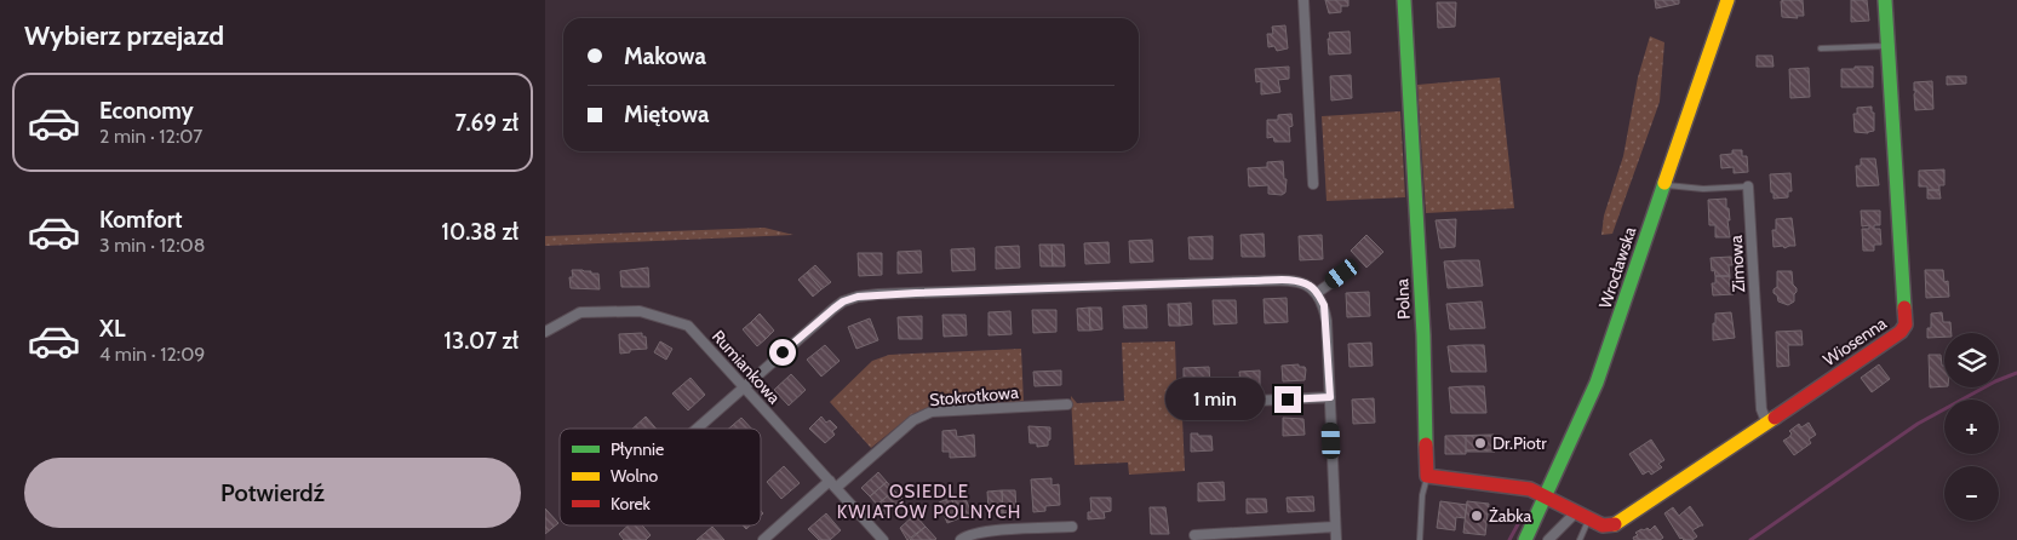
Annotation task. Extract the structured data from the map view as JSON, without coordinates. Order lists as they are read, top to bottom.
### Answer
{
  "streets": {
    "street": [
      "Zimowa",
      "Wrocławska",
      "Polna",
      "Wiosenna",
      "Rumiankowa",
      "Stokrotkowa"
    ]
  },
  "crossings": [
    ["Zimowa", "Wrocławska"],
    ["Zimowa", "Wiosenna"],
    ["Wrocławska", "Wiosenna"],
    ["Rumiankowa", "Stokrotkowa"]
  ],
  "districts": ["OSIEDLE KWIATÓW POLNYCH"],
  "places": ["Dr.Piotr", "Żabka"],
  "legend": ["Płynnie", "Wolno", "Korek"],
  "page": {
    "heading": "Wybierz przejazd",
    "banner": ["Makowa", "Miętowa"],
    "list": [
      {
        "name": "Economy",
        "note": "2 min · 12:07",
        "value": "7.69 zł"
      },
      {
        "name": "Komfort",
        "note": "3 min · 12:08",
        "value": "10.38 zł"
      },
      {
        "name": "XL",
        "note": "4 min · 12:09",
        "value": "13.07 zł"
      }
    ],
    "map_buttons": ["+", "−"],
    "bubble": "1 min",
    "buttons": "Potwierdź"
  }
}
